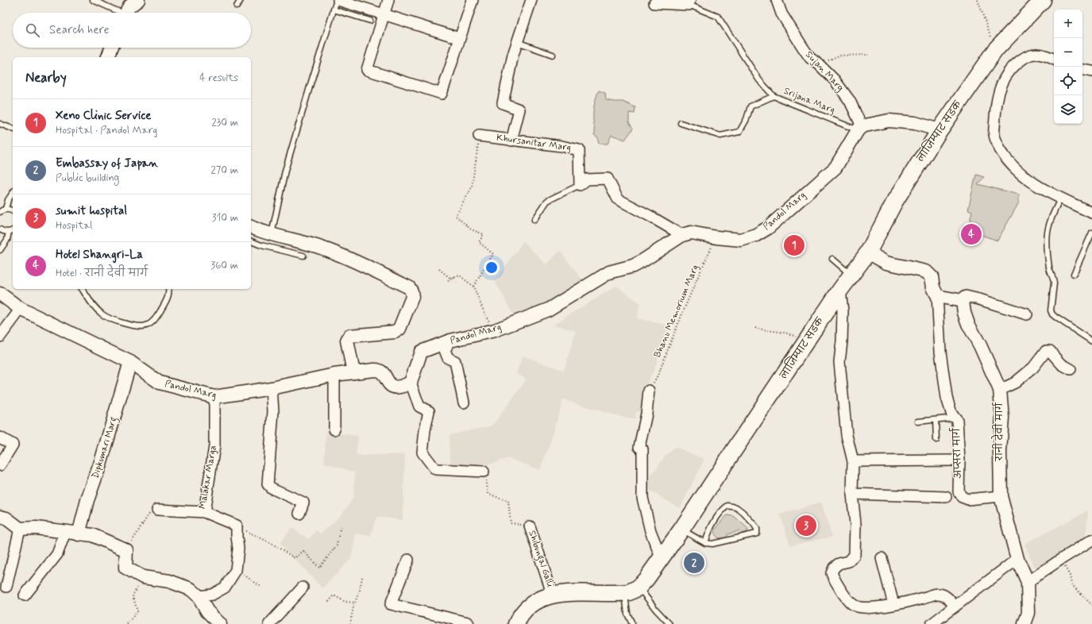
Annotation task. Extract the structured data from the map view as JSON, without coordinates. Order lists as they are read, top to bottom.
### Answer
{
  "streets": {
    "main road": ["लाजिम्पाट सडक"],
    "street": [
      "Sujan Marg",
      "Khursanitar Marg",
      "Pandol Marg",
      "रानी देवी मार्ग",
      "Dipkumari Marg",
      "अप्सरा मार्ग",
      "Malakar Marga",
      "Shibungal Galli"
    ],
    "lane": ["Srijana Marg"],
    "path": ["Bhanu Memorium Marg"]
  },
  "crossings": [
    ["Sujan Marg", "Srijana Marg"],
    ["Sujan Marg", "Pandol Marg"],
    ["Srijana Marg", "Pandol Marg"],
    ["Pandol Marg", "Bhanu Memorium Marg"],
    ["Pandol Marg", "Dipkumari Marg"],
    ["Pandol Marg", "Malakar Marga"],
    ["रानी देवी मार्ग", "अप्सरा मार्ग"]
  ],
  "page": {
    "map_buttons": ["+", "−"],
    "search": "Search here",
    "heading": ["Nearby", "4 results"],
    "list": [
      {
        "mark": "1",
        "name": "Xeno Clinic Service",
        "note": "Hospital · Pandol Marg",
        "value": "230 m"
      },
      {
        "mark": "2",
        "name": "Embassay of Japan",
        "note": "Public building",
        "value": "270 m"
      },
      {
        "mark": "3",
        "name": "sumit hospital",
        "note": "Hospital",
        "value": "310 m"
      },
      {
        "mark": "4",
        "name": "Hotel Shangri-La",
        "note": "Hotel · रानी देवी मार्ग",
        "value": "360 m"
      }
    ],
    "pins": [
      "4",
      "1",
      "3",
      "2"
    ]
  }
}
